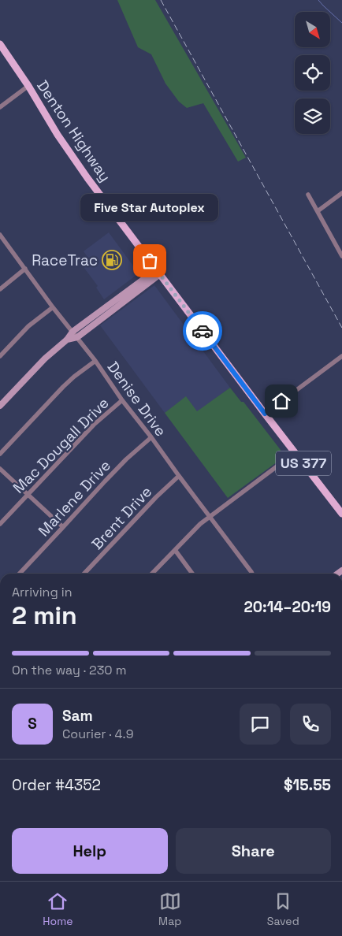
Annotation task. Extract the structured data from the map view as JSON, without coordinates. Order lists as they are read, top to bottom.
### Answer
{
  "streets": {
    "main road": ["Denton Highway", "US 377"],
    "street": [
      "Denise Drive",
      "Mac Dougall Drive",
      "Marlene Drive",
      "Brent Drive"
    ]
  },
  "crossings": [
    ["Denise Drive", "Mac Dougall Drive"],
    ["Denise Drive", "Marlene Drive"],
    ["Denise Drive", "Brent Drive"]
  ],
  "places": {
    "fuel station": ["RaceTrac"],
    "other": ["Five Star Autoplex"]
  },
  "north": "bottom right",
  "page": {
    "bubble": "Five Star Autoplex",
    "heading": ["2 min", "Arriving in", "20:14–20:19"],
    "panel": [
      "Sam",
      "Courier · 4.9",
      "Order #4352",
      "$15.55"
    ],
    "bar": "On the way · 230 m",
    "round": "S",
    "buttons": ["Help", "Share"],
    "tabs": ["Home", "Map", "Saved"]
  }
}
